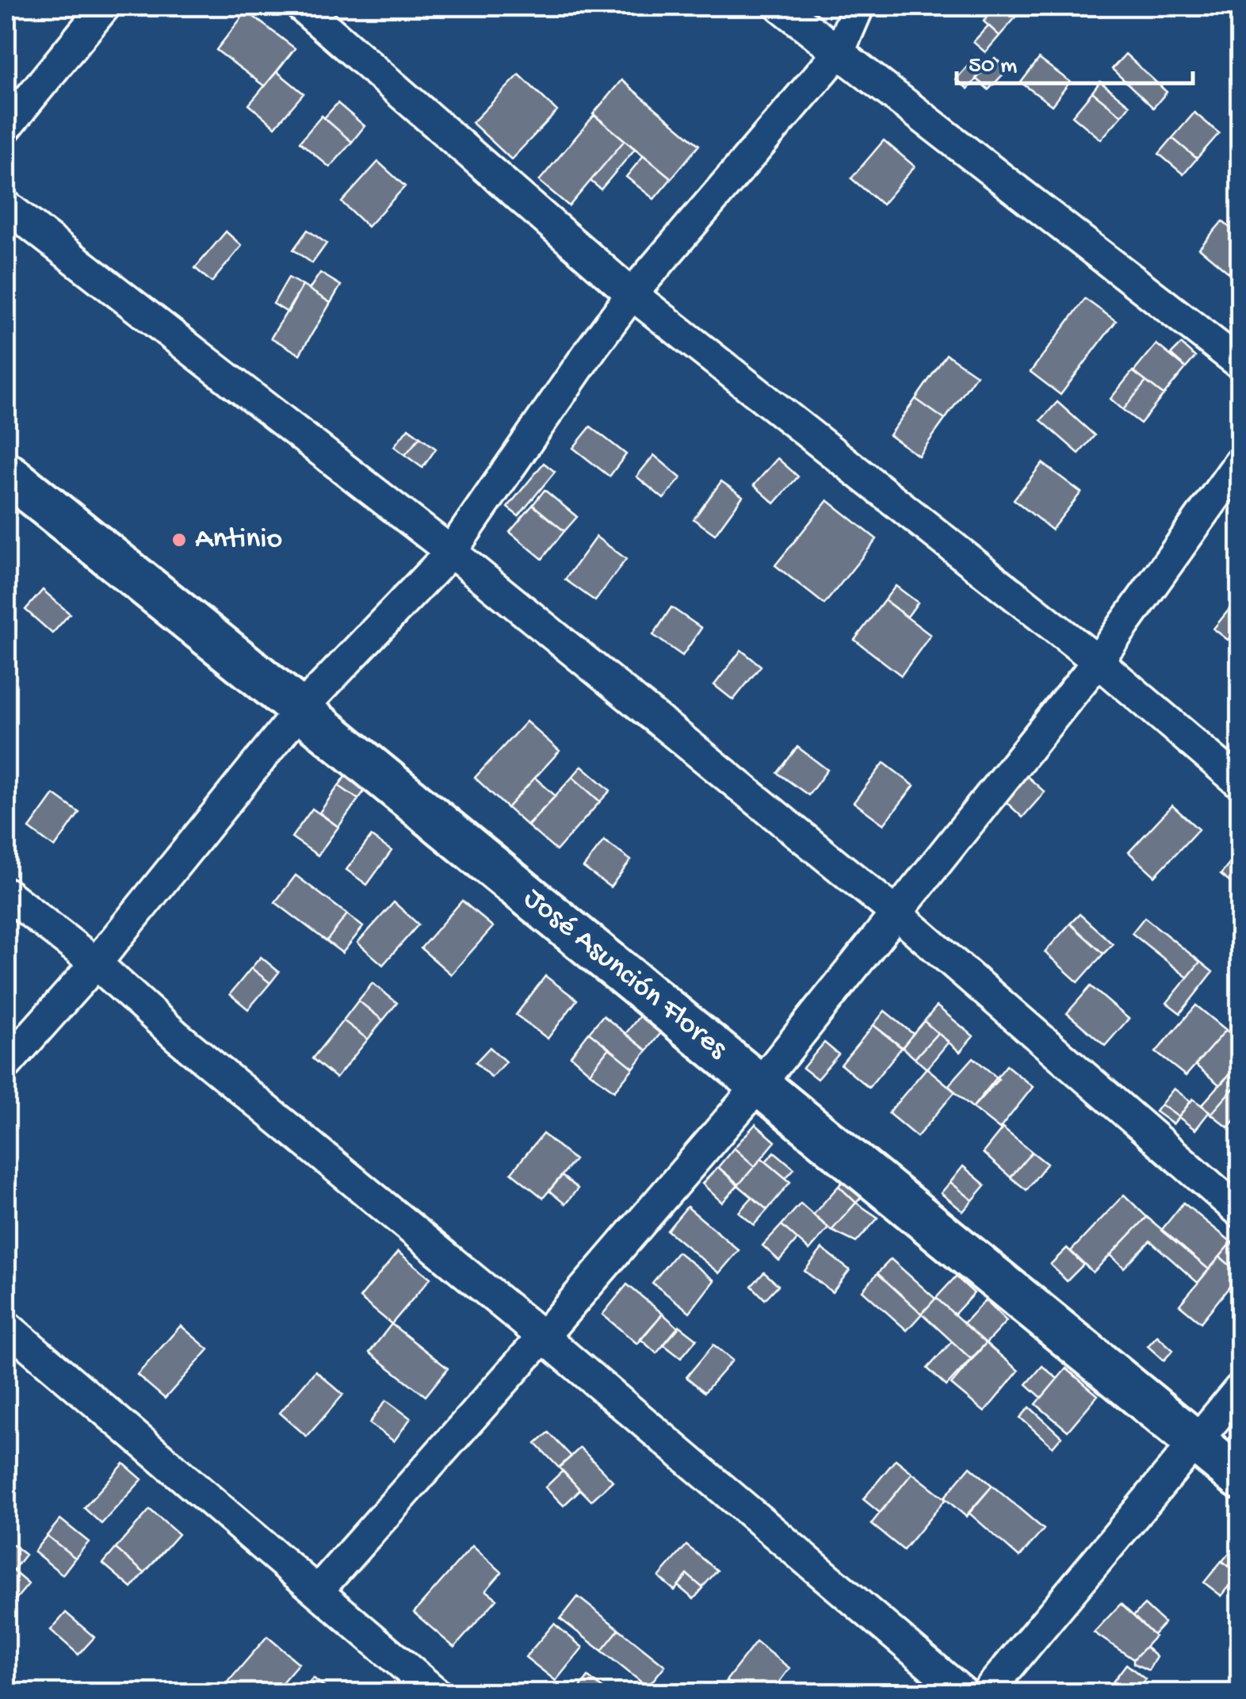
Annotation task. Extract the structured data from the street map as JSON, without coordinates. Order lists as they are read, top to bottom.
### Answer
{
  "streets": {
    "street": ["José Asunción Flores"]
  },
  "places": ["Antinio"],
  "scale_bar": "50 m"
}
